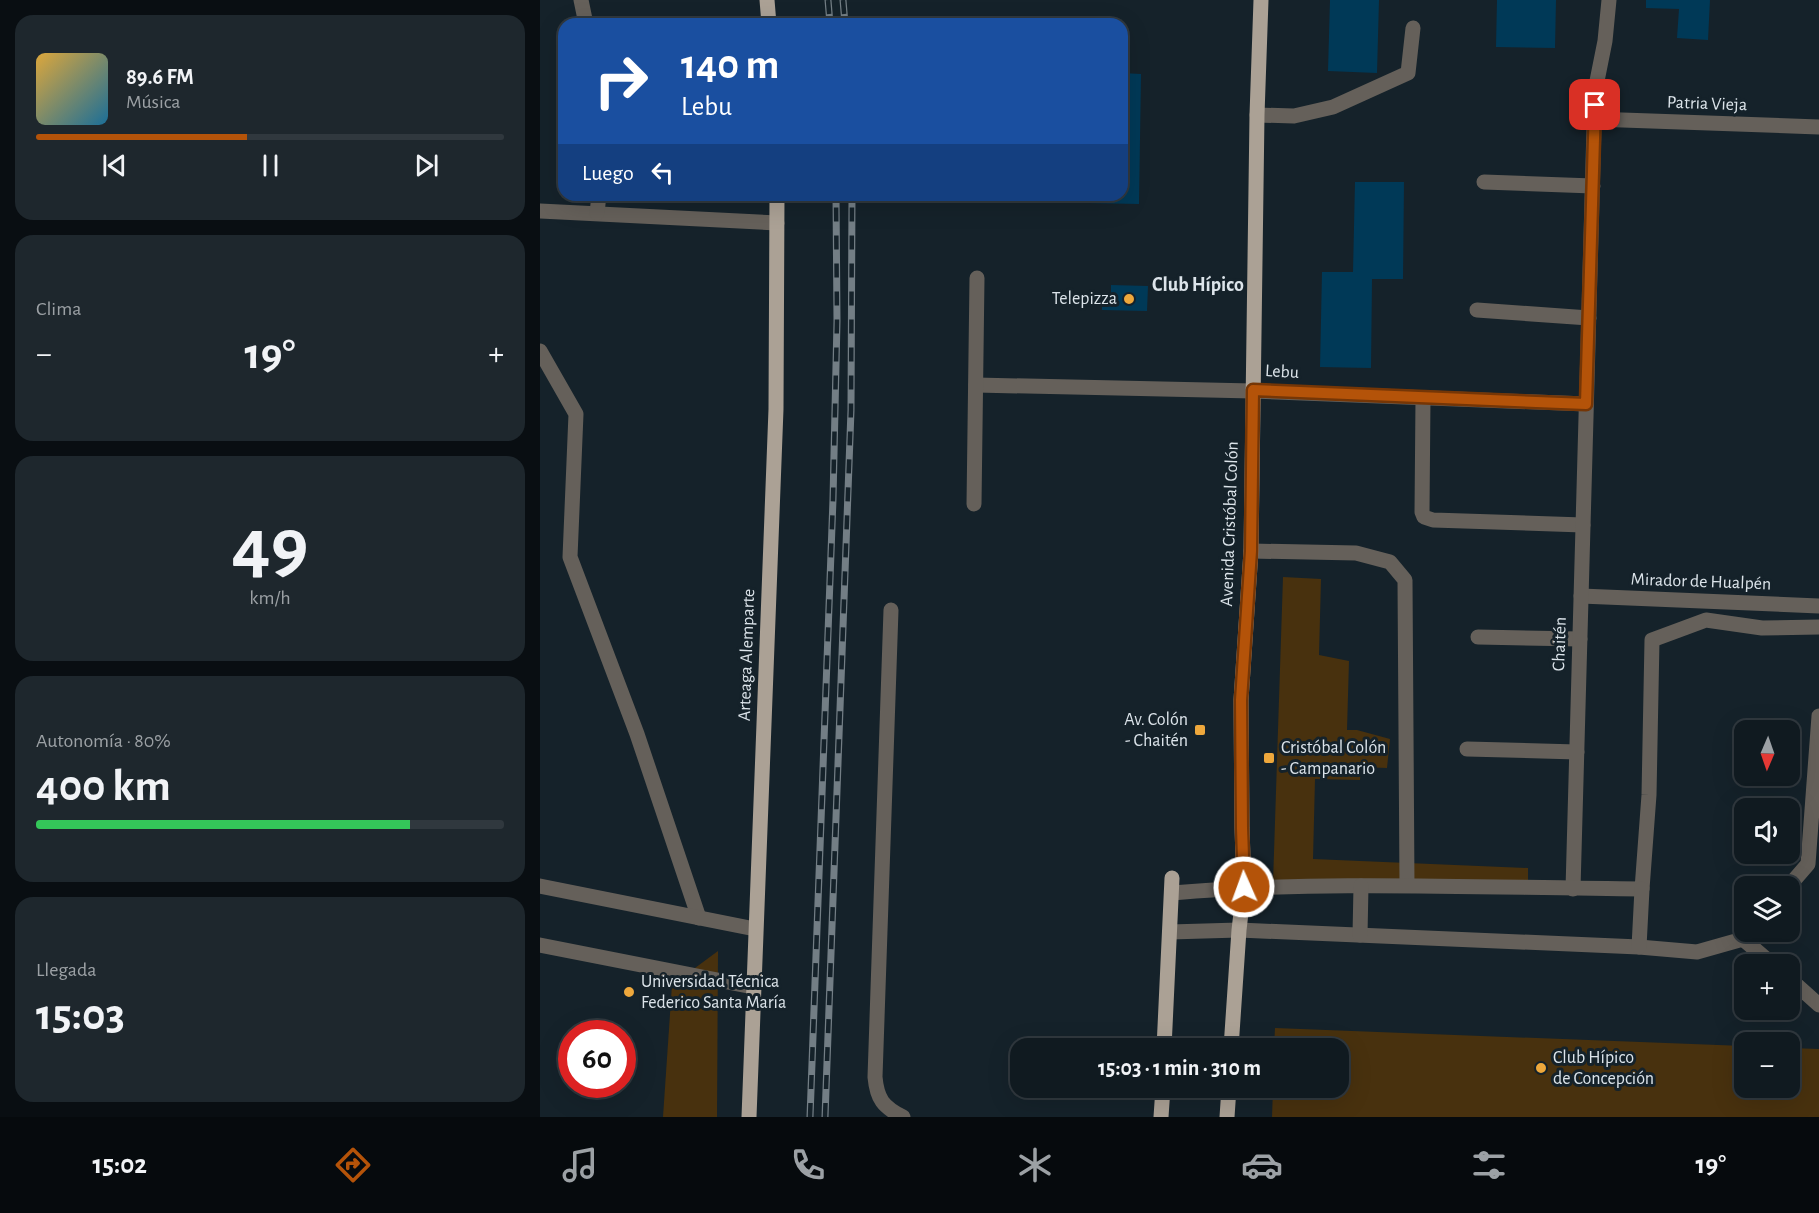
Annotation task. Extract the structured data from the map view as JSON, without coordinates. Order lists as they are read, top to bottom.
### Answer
{
  "streets": {
    "main road": ["Avenida Cristóbal Colón", "Arteaga Alemparte"],
    "street": [
      "Patria Vieja",
      "Lebu",
      "Mirador de Hualpén",
      "Chaitén"
    ]
  },
  "crossings": [
    ["Patria Vieja", "Chaitén"],
    ["Lebu", "Avenida Cristóbal Colón"],
    ["Lebu", "Chaitén"],
    ["Mirador de Hualpén", "Chaitén"]
  ],
  "districts": ["Club Hípico"],
  "places": {
    "other": ["Telepizza", "Universidad Técnica Federico Santa María", "Club Hípico de Concepción"],
    "transit": ["Av. Colón - Chaitén", "Cristóbal Colón - Campanario"]
  },
  "north": "bottom",
  "page": {
    "turn": ["140 m", "Lebu"],
    "song": ["89.6 FM", "Música"],
    "then": "Luego",
    "tile": [
      "Clima",
      ["49", "km/h"],
      ["Autonomía · 80%", "400 km"],
      ["Llegada", "15:03"]
    ],
    "heat": ["−", "19°", "+"],
    "map_buttons": ["+", "−"],
    "limit": "60",
    "trip": "15:03 · 1 min · 310 m",
    "tabs": ["15:02", "19°"]
  }
}
